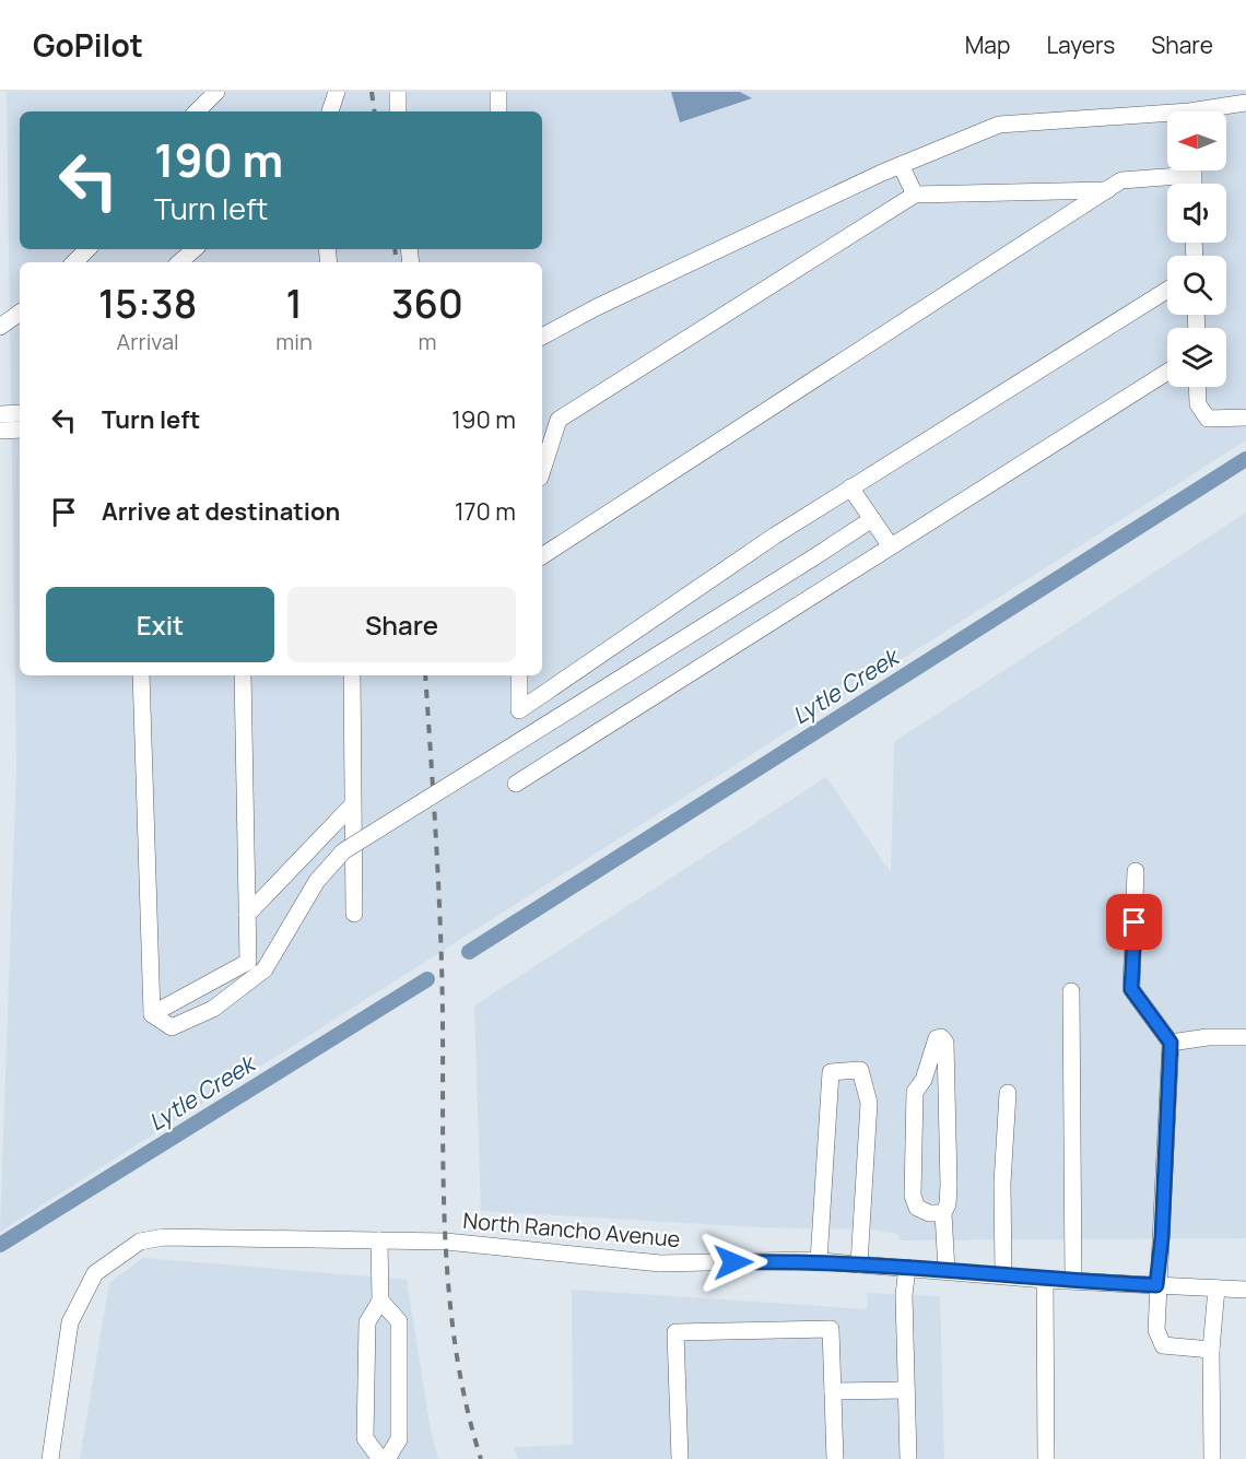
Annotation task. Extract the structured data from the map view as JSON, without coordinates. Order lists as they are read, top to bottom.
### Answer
{
  "streets": {
    "street": ["North Rancho Avenue"]
  },
  "water": ["Lytle Creek"],
  "north": "left",
  "page": {
    "header": "GoPilot",
    "nav": ["Map", "Layers", "Share"],
    "turn": ["190 m", "Turn left"],
    "eta": [
      "15:38",
      "Arrival",
      "1",
      "min",
      "360",
      "m"
    ],
    "list": [
      {
        "name": "Turn left",
        "value": "190 m"
      },
      {
        "name": "Arrive at destination",
        "value": "170 m"
      }
    ],
    "buttons": ["Exit", "Share"]
  }
}
